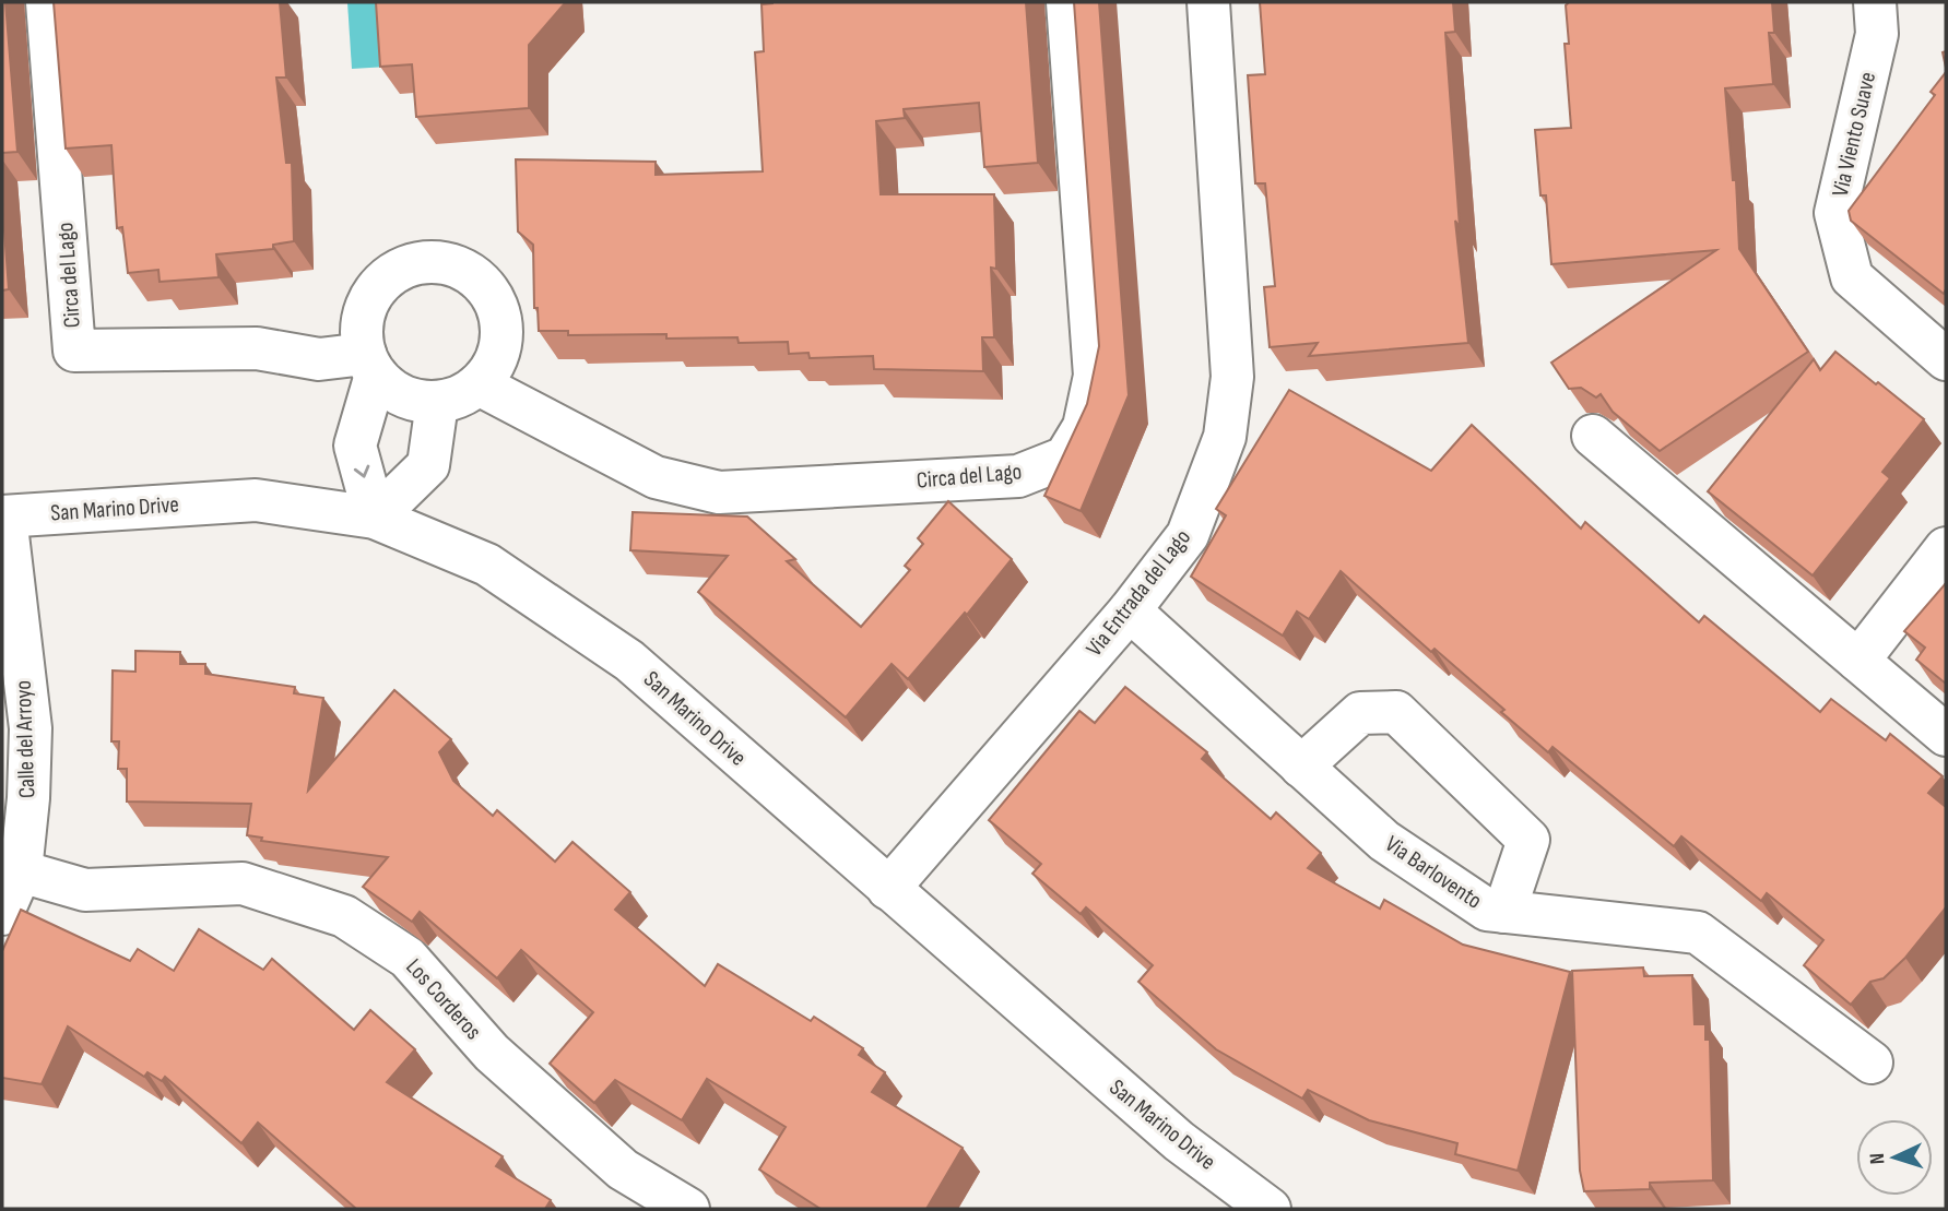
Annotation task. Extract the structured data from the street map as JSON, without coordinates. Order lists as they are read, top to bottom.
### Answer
{
  "streets": {
    "street": [
      "Via Viento Suave",
      "Circa del Lago",
      "San Marino Drive",
      "Via Entrada del Lago",
      "Calle del Arroyo",
      "Via Barlovento",
      "Los Corderos"
    ]
  },
  "crossings": [
    ["San Marino Drive", "Via Entrada del Lago"],
    ["San Marino Drive", "Calle del Arroyo"],
    ["Via Entrada del Lago", "Via Barlovento"],
    ["Calle del Arroyo", "Los Corderos"]
  ],
  "north": "left"
}
